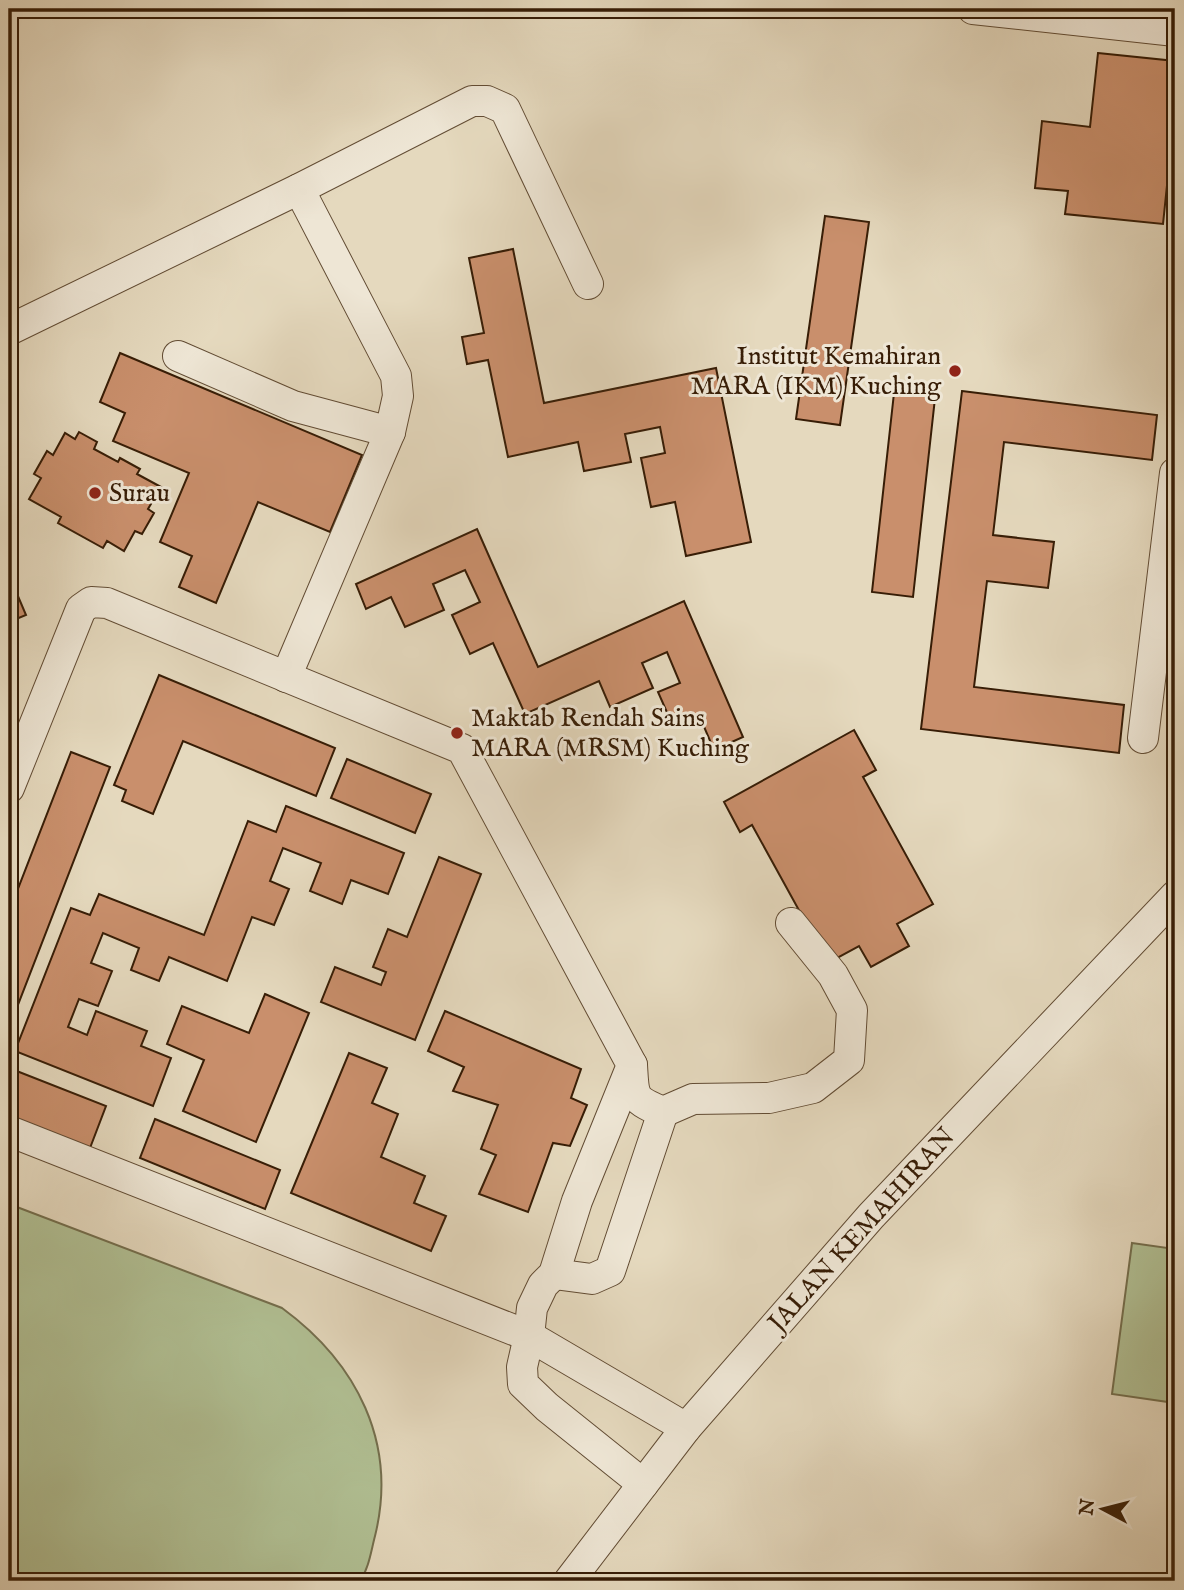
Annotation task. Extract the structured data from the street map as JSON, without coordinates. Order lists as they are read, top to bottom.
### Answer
{
  "streets": {
    "lane": ["JALAN KEMAHIRAN"]
  },
  "places": ["Institut Kemahiran MARA (IKM) Kuching", "Surau", "Maktab Rendah Sains MARA (MRSM) Kuching"],
  "north": "left"
}
